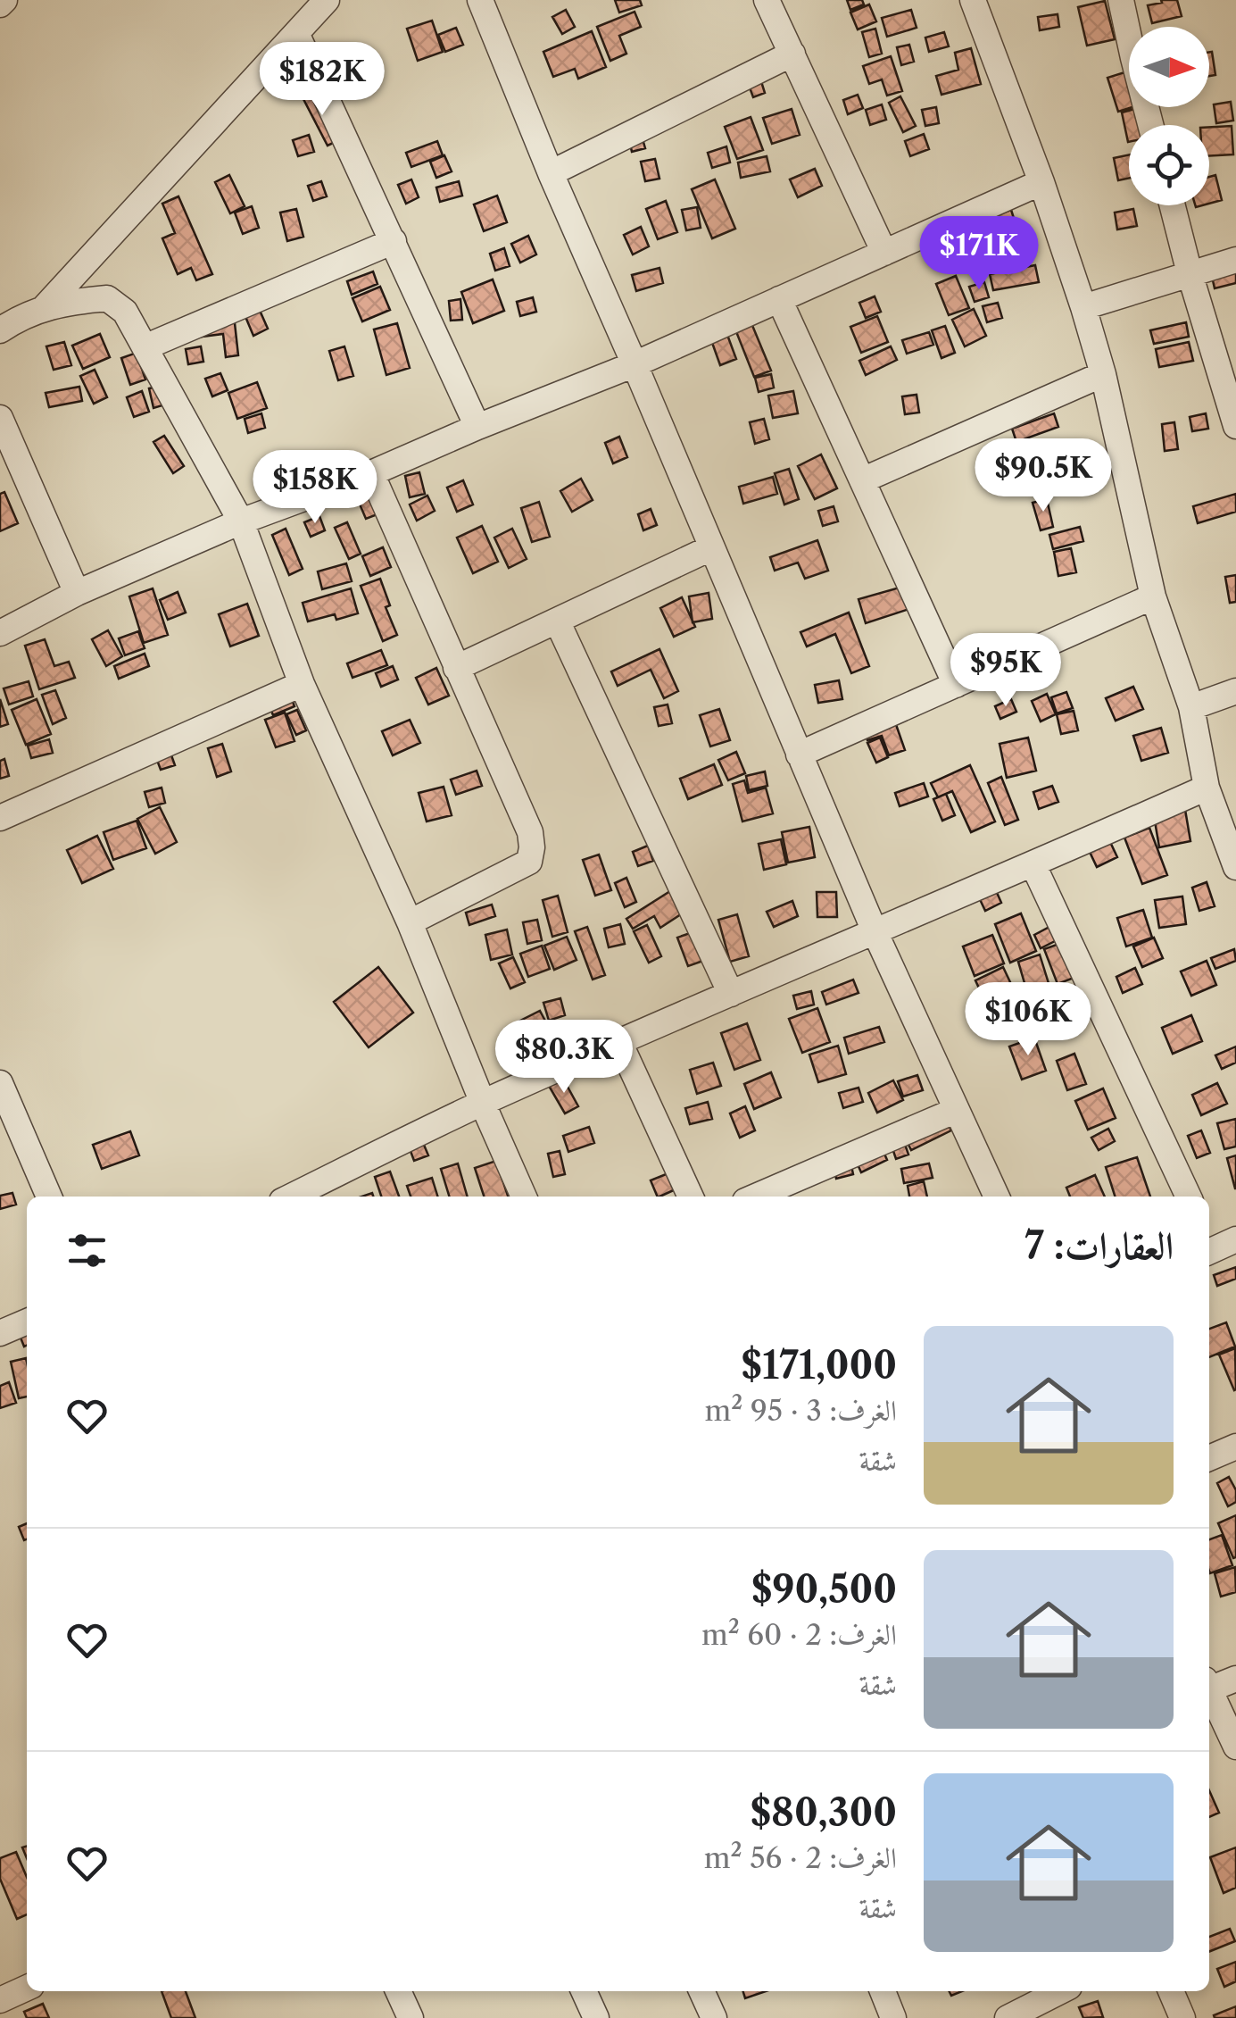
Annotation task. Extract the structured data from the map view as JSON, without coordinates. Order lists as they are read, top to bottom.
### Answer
{
  "north": "right",
  "page": {
    "price": [
      "$182K",
      "$171K",
      "$90.5K",
      "$158K",
      "$95K",
      "$106K",
      "$80.3K"
    ],
    "heading": "العقارات: 7",
    "list": [
      {
        "name": "$171,000",
        "note": "الغرف: 3 · 95 m² · شقة"
      },
      {
        "name": "$90,500",
        "note": "الغرف: 2 · 60 m² · شقة"
      },
      {
        "name": "$80,300",
        "note": "الغرف: 2 · 56 m² · شقة"
      }
    ]
  }
}
